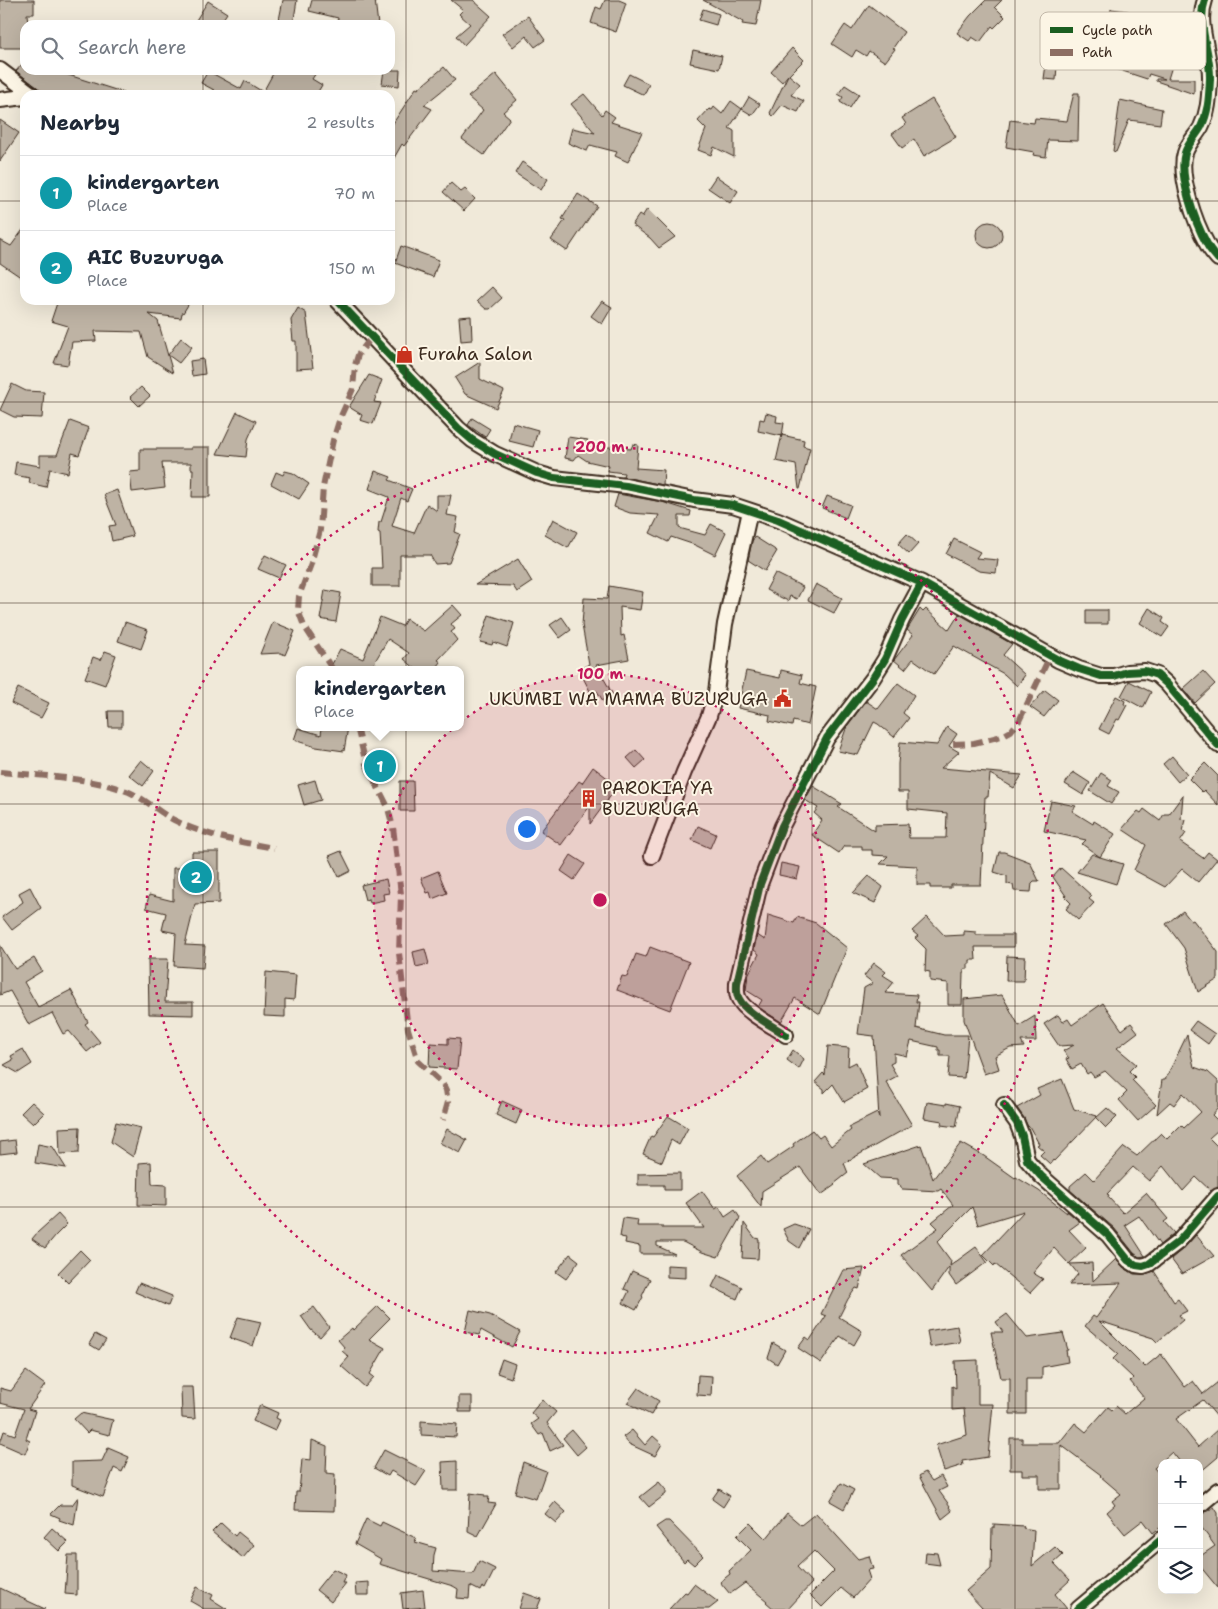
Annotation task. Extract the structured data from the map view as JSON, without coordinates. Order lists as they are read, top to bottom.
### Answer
{
  "places": {
    "shop": ["Furaha Salon"],
    "public building": ["UKUMBI WA MAMA BUZURUGA"],
    "building": ["PAROKIA YA BUZURUGA"]
  },
  "legend": ["Cycle path", "Path"],
  "page": {
    "search": "Search here",
    "heading": ["Nearby", "2 results"],
    "list": [
      {
        "mark": "1",
        "name": "kindergarten",
        "note": "Place",
        "value": "70 m"
      },
      {
        "mark": "2",
        "name": "AIC Buzuruga",
        "note": "Place",
        "value": "150 m"
      }
    ],
    "popup": ["kindergarten", "Place"],
    "pins": ["1", "2"],
    "map_buttons": ["+", "−"]
  },
  "rings": ["200 m", "100 m"]
}
